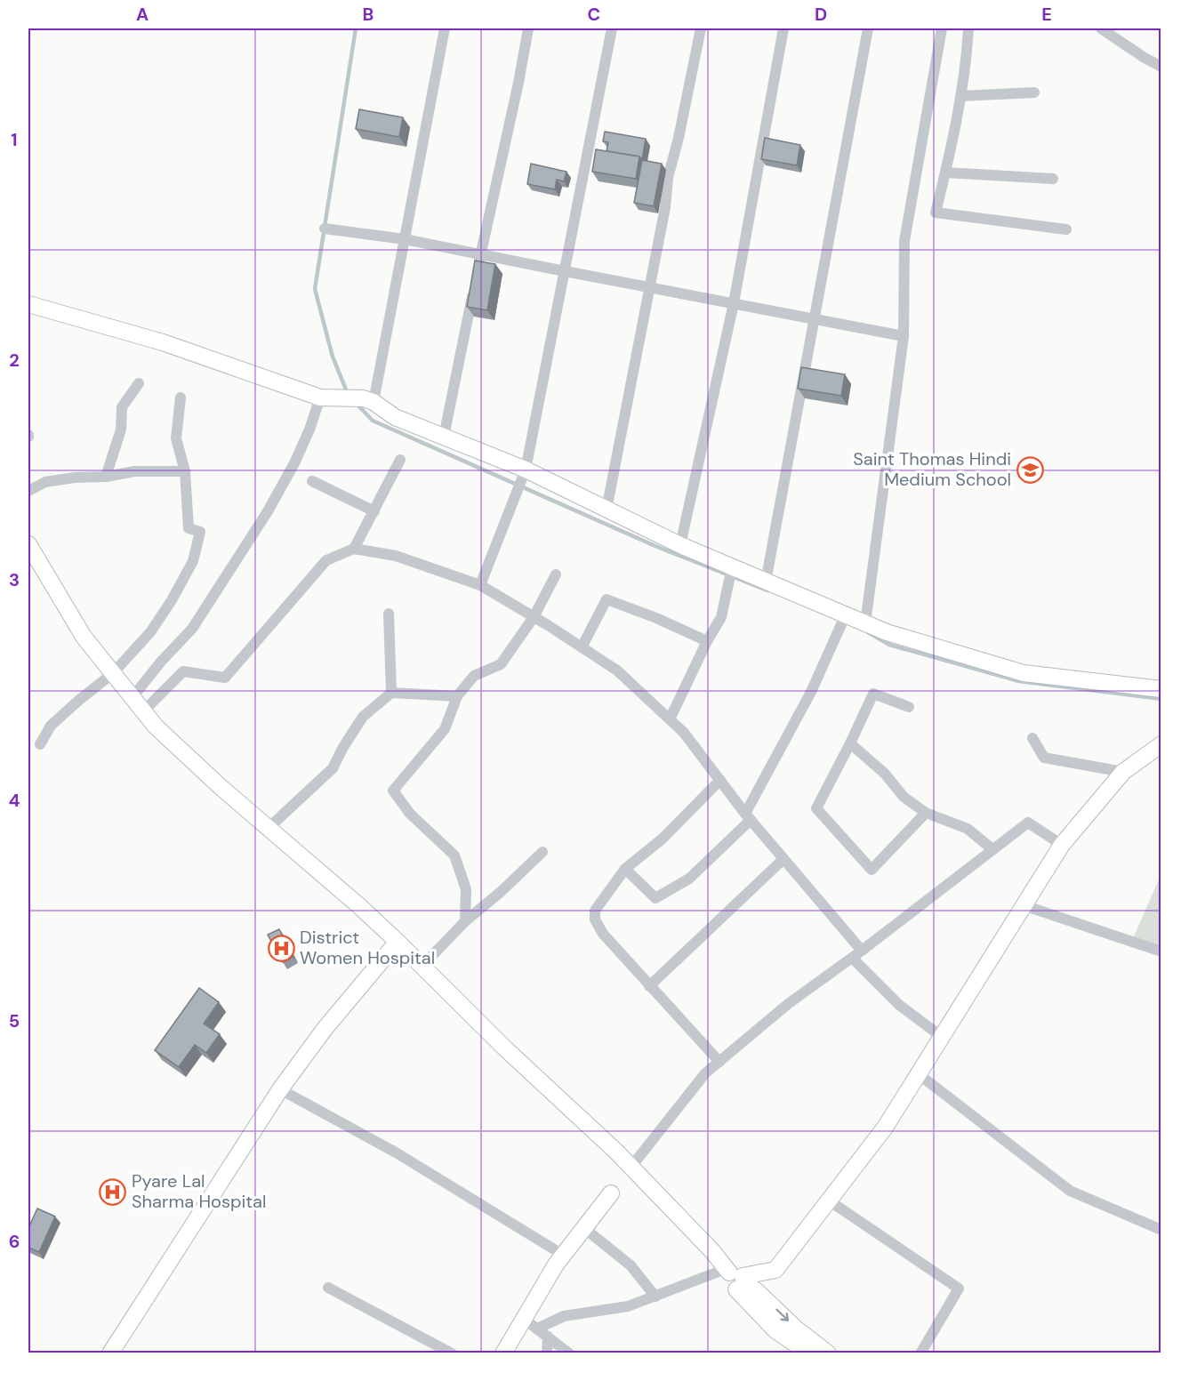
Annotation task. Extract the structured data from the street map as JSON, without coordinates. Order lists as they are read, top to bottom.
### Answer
{
  "places": {
    "school or university": ["Saint Thomas Hindi Medium School"],
    "hospital": ["District Women Hospital", "Pyare Lal Sharma Hospital"]
  },
  "grid": {
    "columns": [
      "A",
      "B",
      "C",
      "D",
      "E"
    ],
    "rows": [
      "1",
      "2",
      "3",
      "4",
      "5",
      "6"
    ]
  }
}
